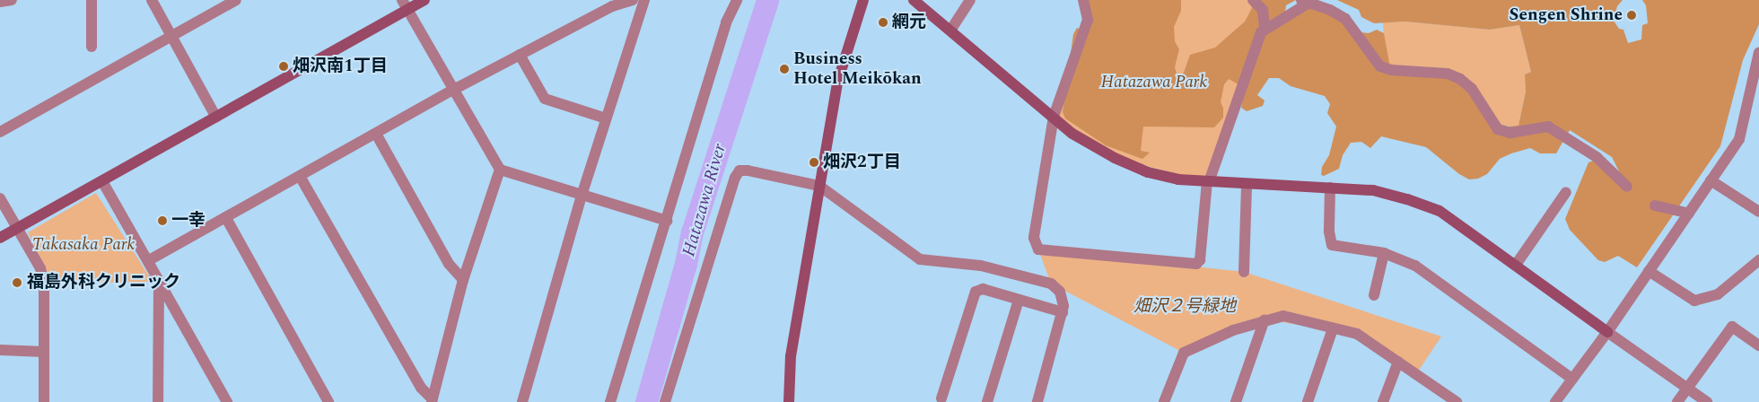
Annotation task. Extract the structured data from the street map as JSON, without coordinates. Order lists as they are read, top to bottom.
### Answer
{
  "water": ["Hatazawa River"],
  "parks": ["Hatazawa Park", "Takasaka Park", "畑沢２号緑地"],
  "places": [
    "Sengen Shrine",
    "網元",
    "畑沢南1丁目",
    "Business Hotel Meikōkan",
    "畑沢2丁目",
    "一幸",
    "福島外科クリニック"
  ]
}
